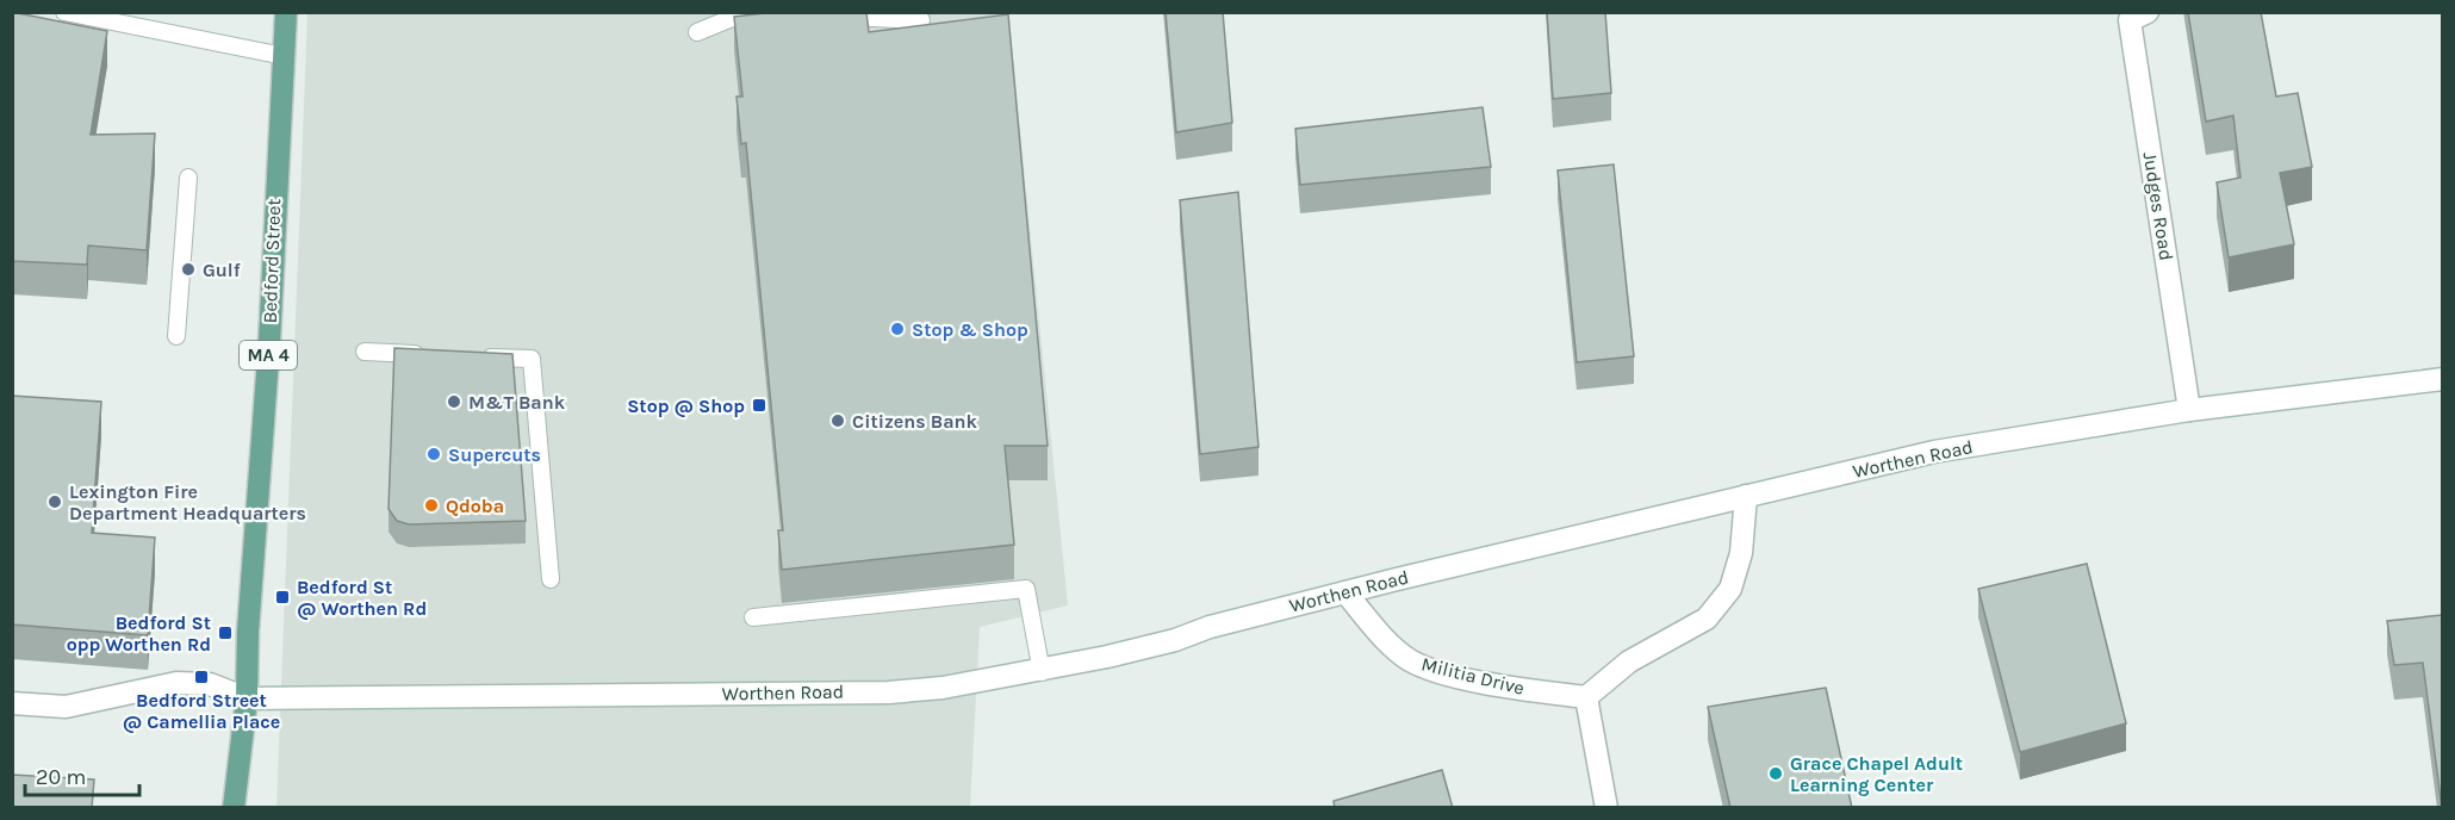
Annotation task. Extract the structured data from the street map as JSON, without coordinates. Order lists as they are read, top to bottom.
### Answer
{
  "streets": {
    "main road": [
      "Judges Road",
      "Bedford Street",
      "MA 4",
      "Worthen Road",
      "Militia Drive"
    ]
  },
  "crossings": [
    ["Judges Road", "Worthen Road"],
    ["Bedford Street", "Worthen Road"],
    ["Worthen Road", "Militia Drive"]
  ],
  "places": {
    "other": [
      "Gulf",
      "Stop & Shop",
      "M&T Bank",
      "Citizens Bank",
      "Supercuts",
      "Lexington Fire Department Headquarters",
      "Qdoba",
      "Grace Chapel Adult Learning Center"
    ],
    "transit": [
      "Stop @ Shop",
      "Bedford St @ Worthen Rd",
      "Bedford St opp Worthen Rd",
      "Bedford Street @ Camellia Place"
    ]
  },
  "scale_bar": "20 m"
}
